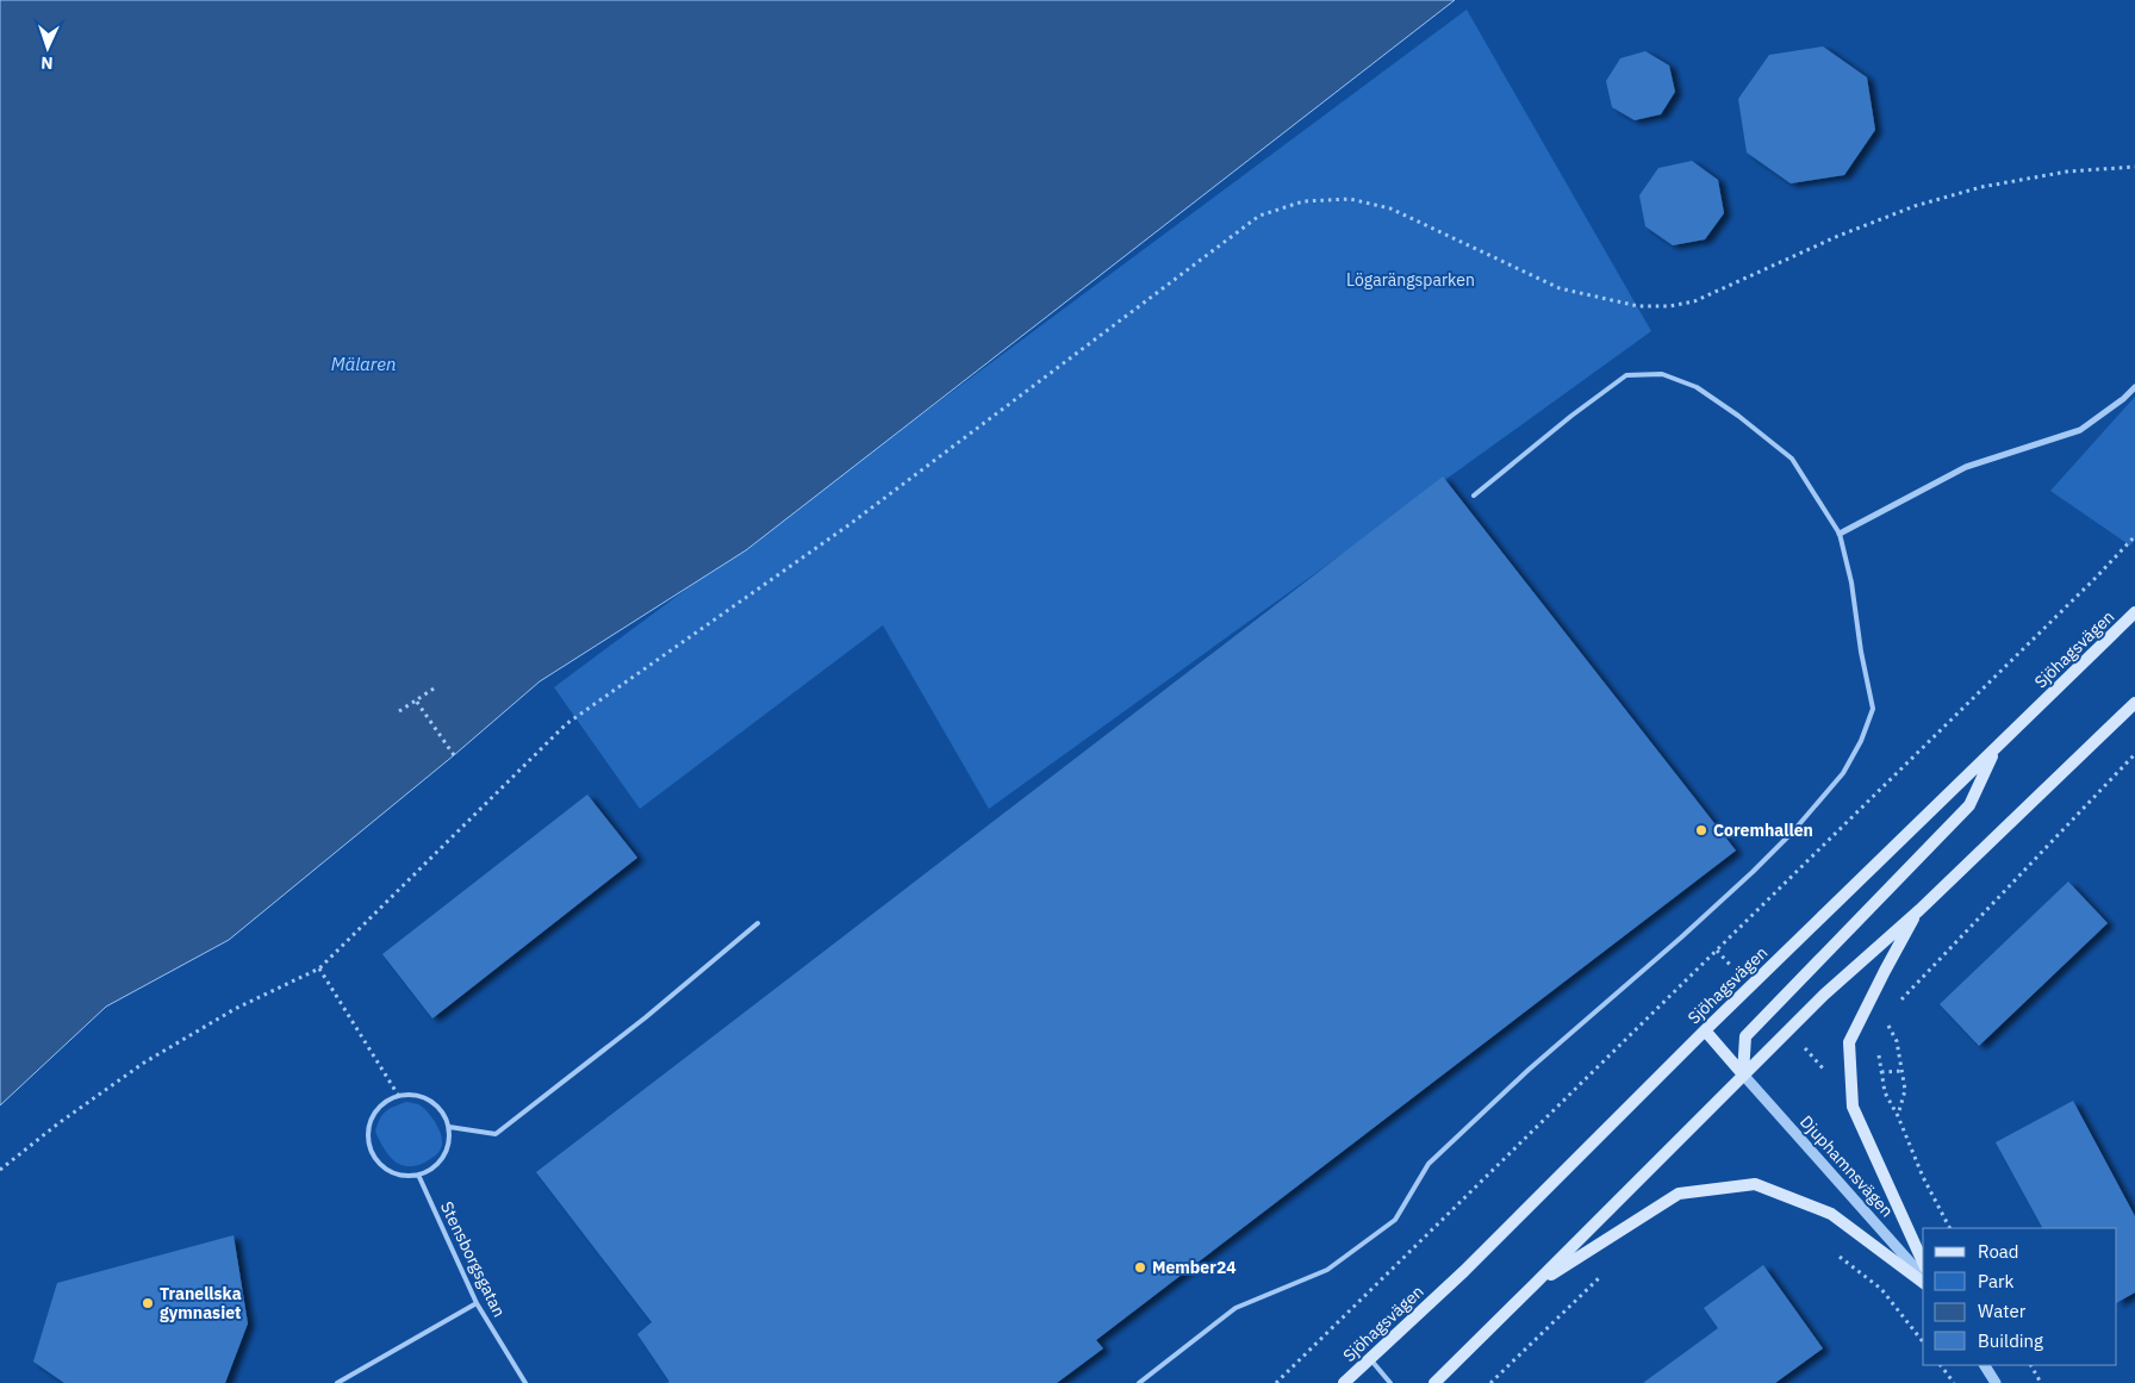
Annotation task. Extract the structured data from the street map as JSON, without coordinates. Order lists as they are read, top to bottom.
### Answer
{
  "streets": {
    "main road": ["Sjöhagsvägen"],
    "street": ["Djuphamnsvägen"],
    "lane": ["Stensborgsgatan"]
  },
  "water": ["Mälaren"],
  "parks": ["Lögarängsparken"],
  "places": ["Coremhallen", "Member24", "Tranellska gymnasiet"],
  "legend": [
    "Road",
    "Park",
    "Water",
    "Building"
  ],
  "north": "bottom"
}
